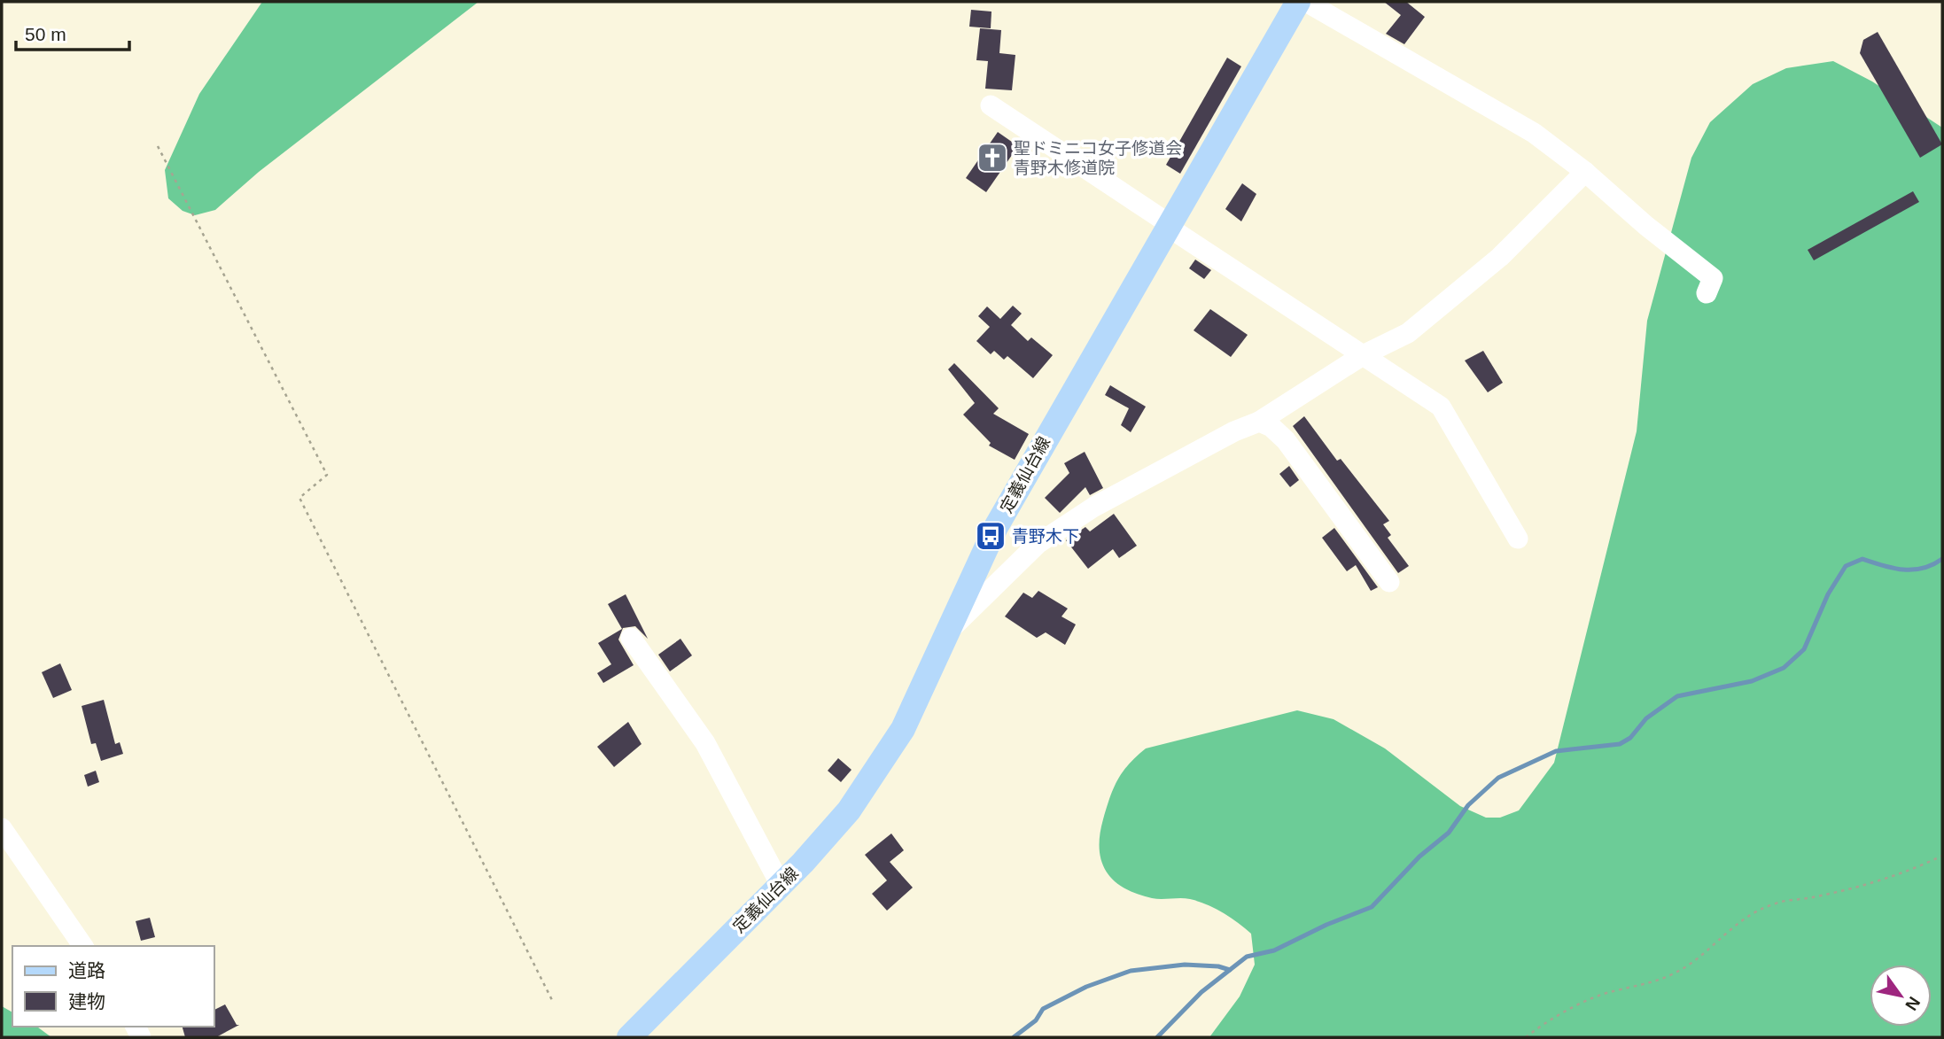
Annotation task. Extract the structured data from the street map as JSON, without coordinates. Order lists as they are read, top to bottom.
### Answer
{
  "streets": {
    "main road": ["定義仙台線"]
  },
  "places": {
    "church": ["聖ドミニコ女子修道会 青野木修道院"],
    "bus stop": ["青野木下"]
  },
  "legend": ["道路", "建物"],
  "scale_bar": "50 m",
  "north": "bottom right"
}
